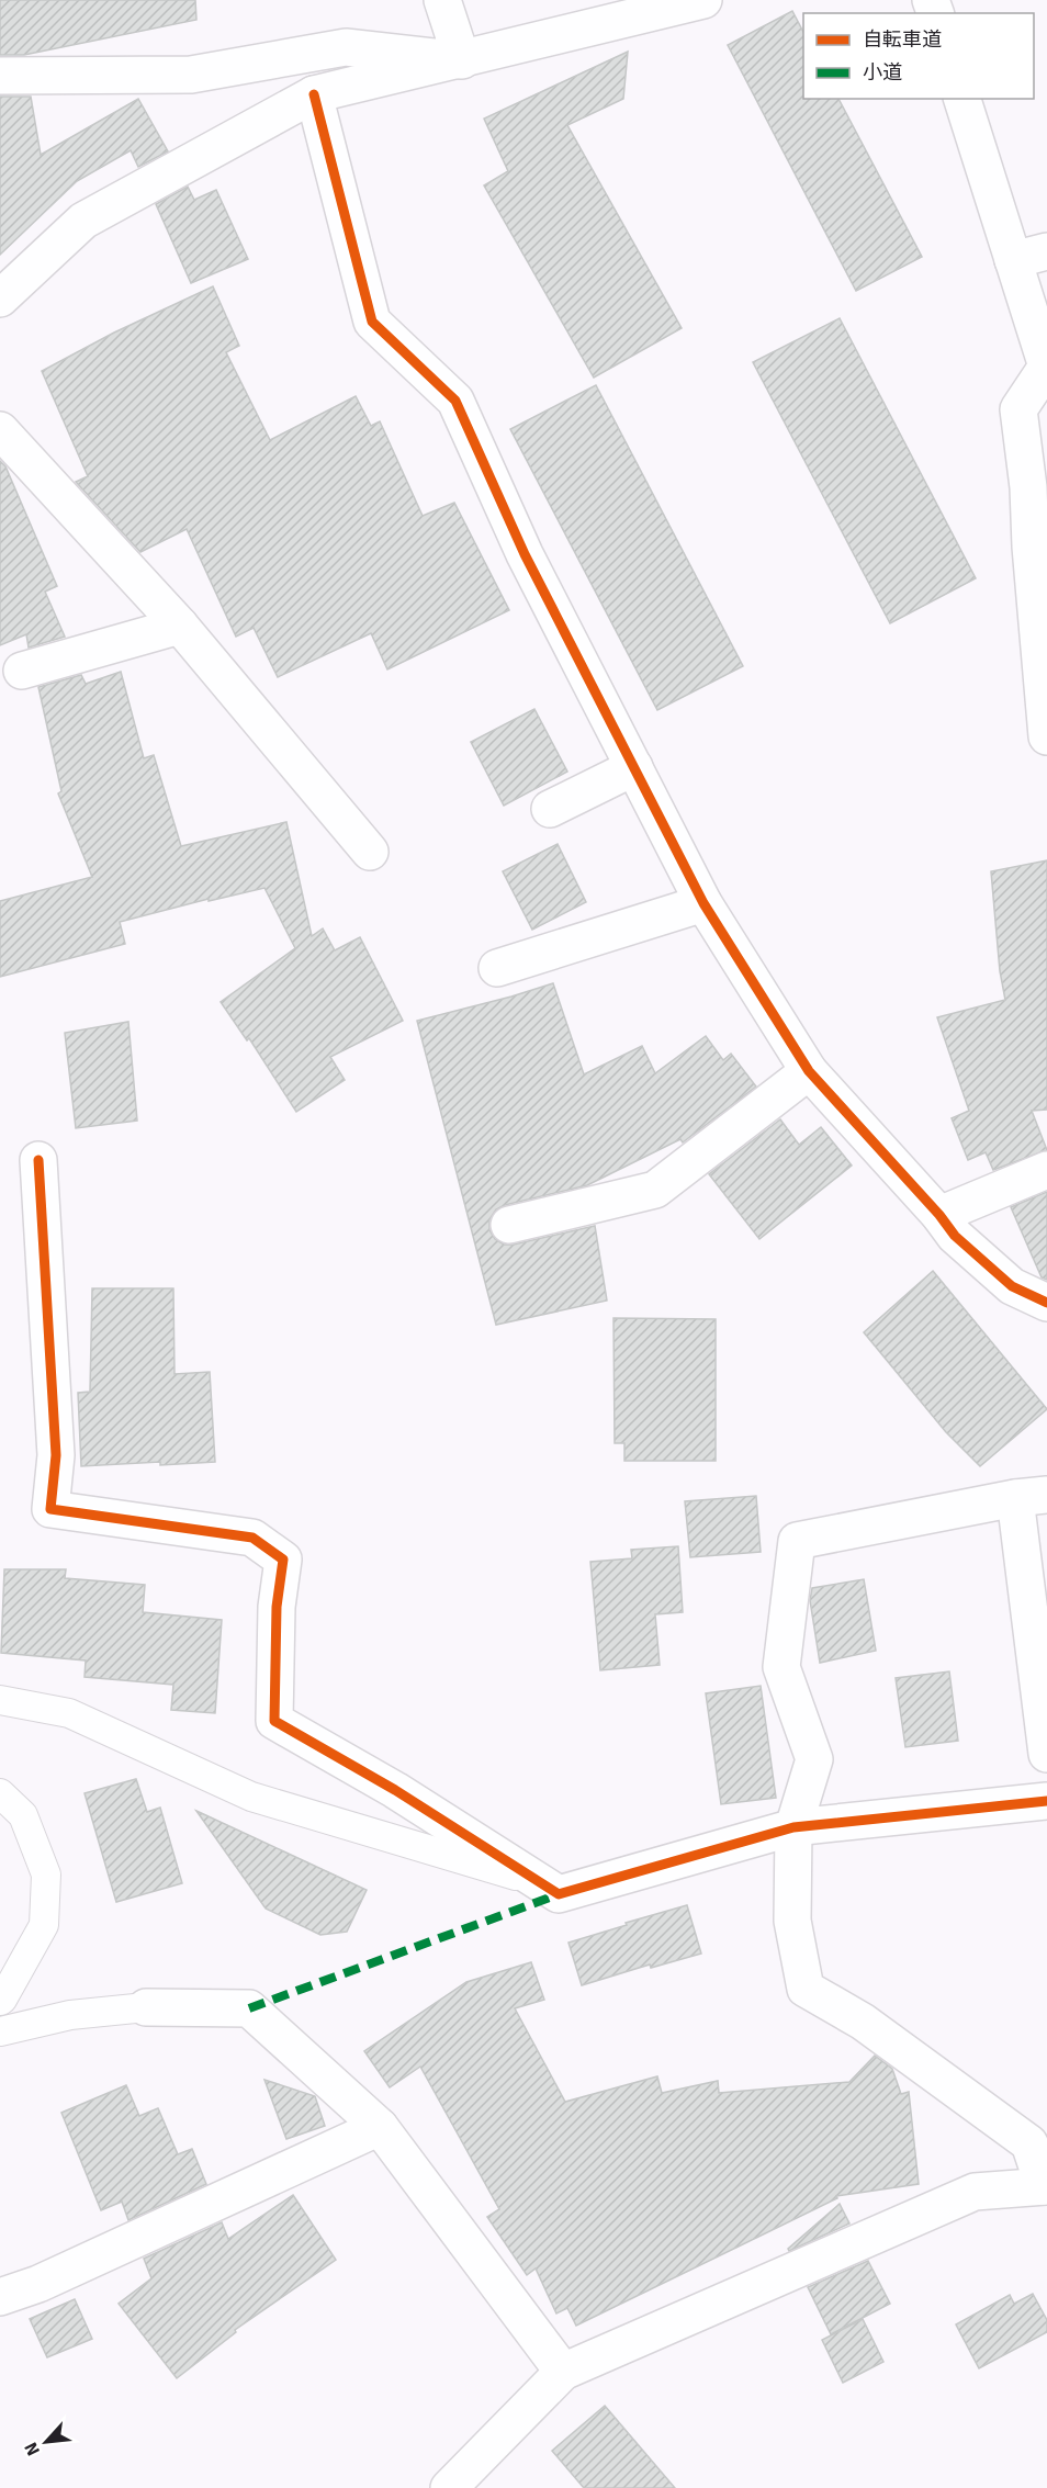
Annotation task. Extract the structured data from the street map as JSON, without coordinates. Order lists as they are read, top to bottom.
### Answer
{
  "legend": ["自転車道", "小道"],
  "north": "bottom left"
}
